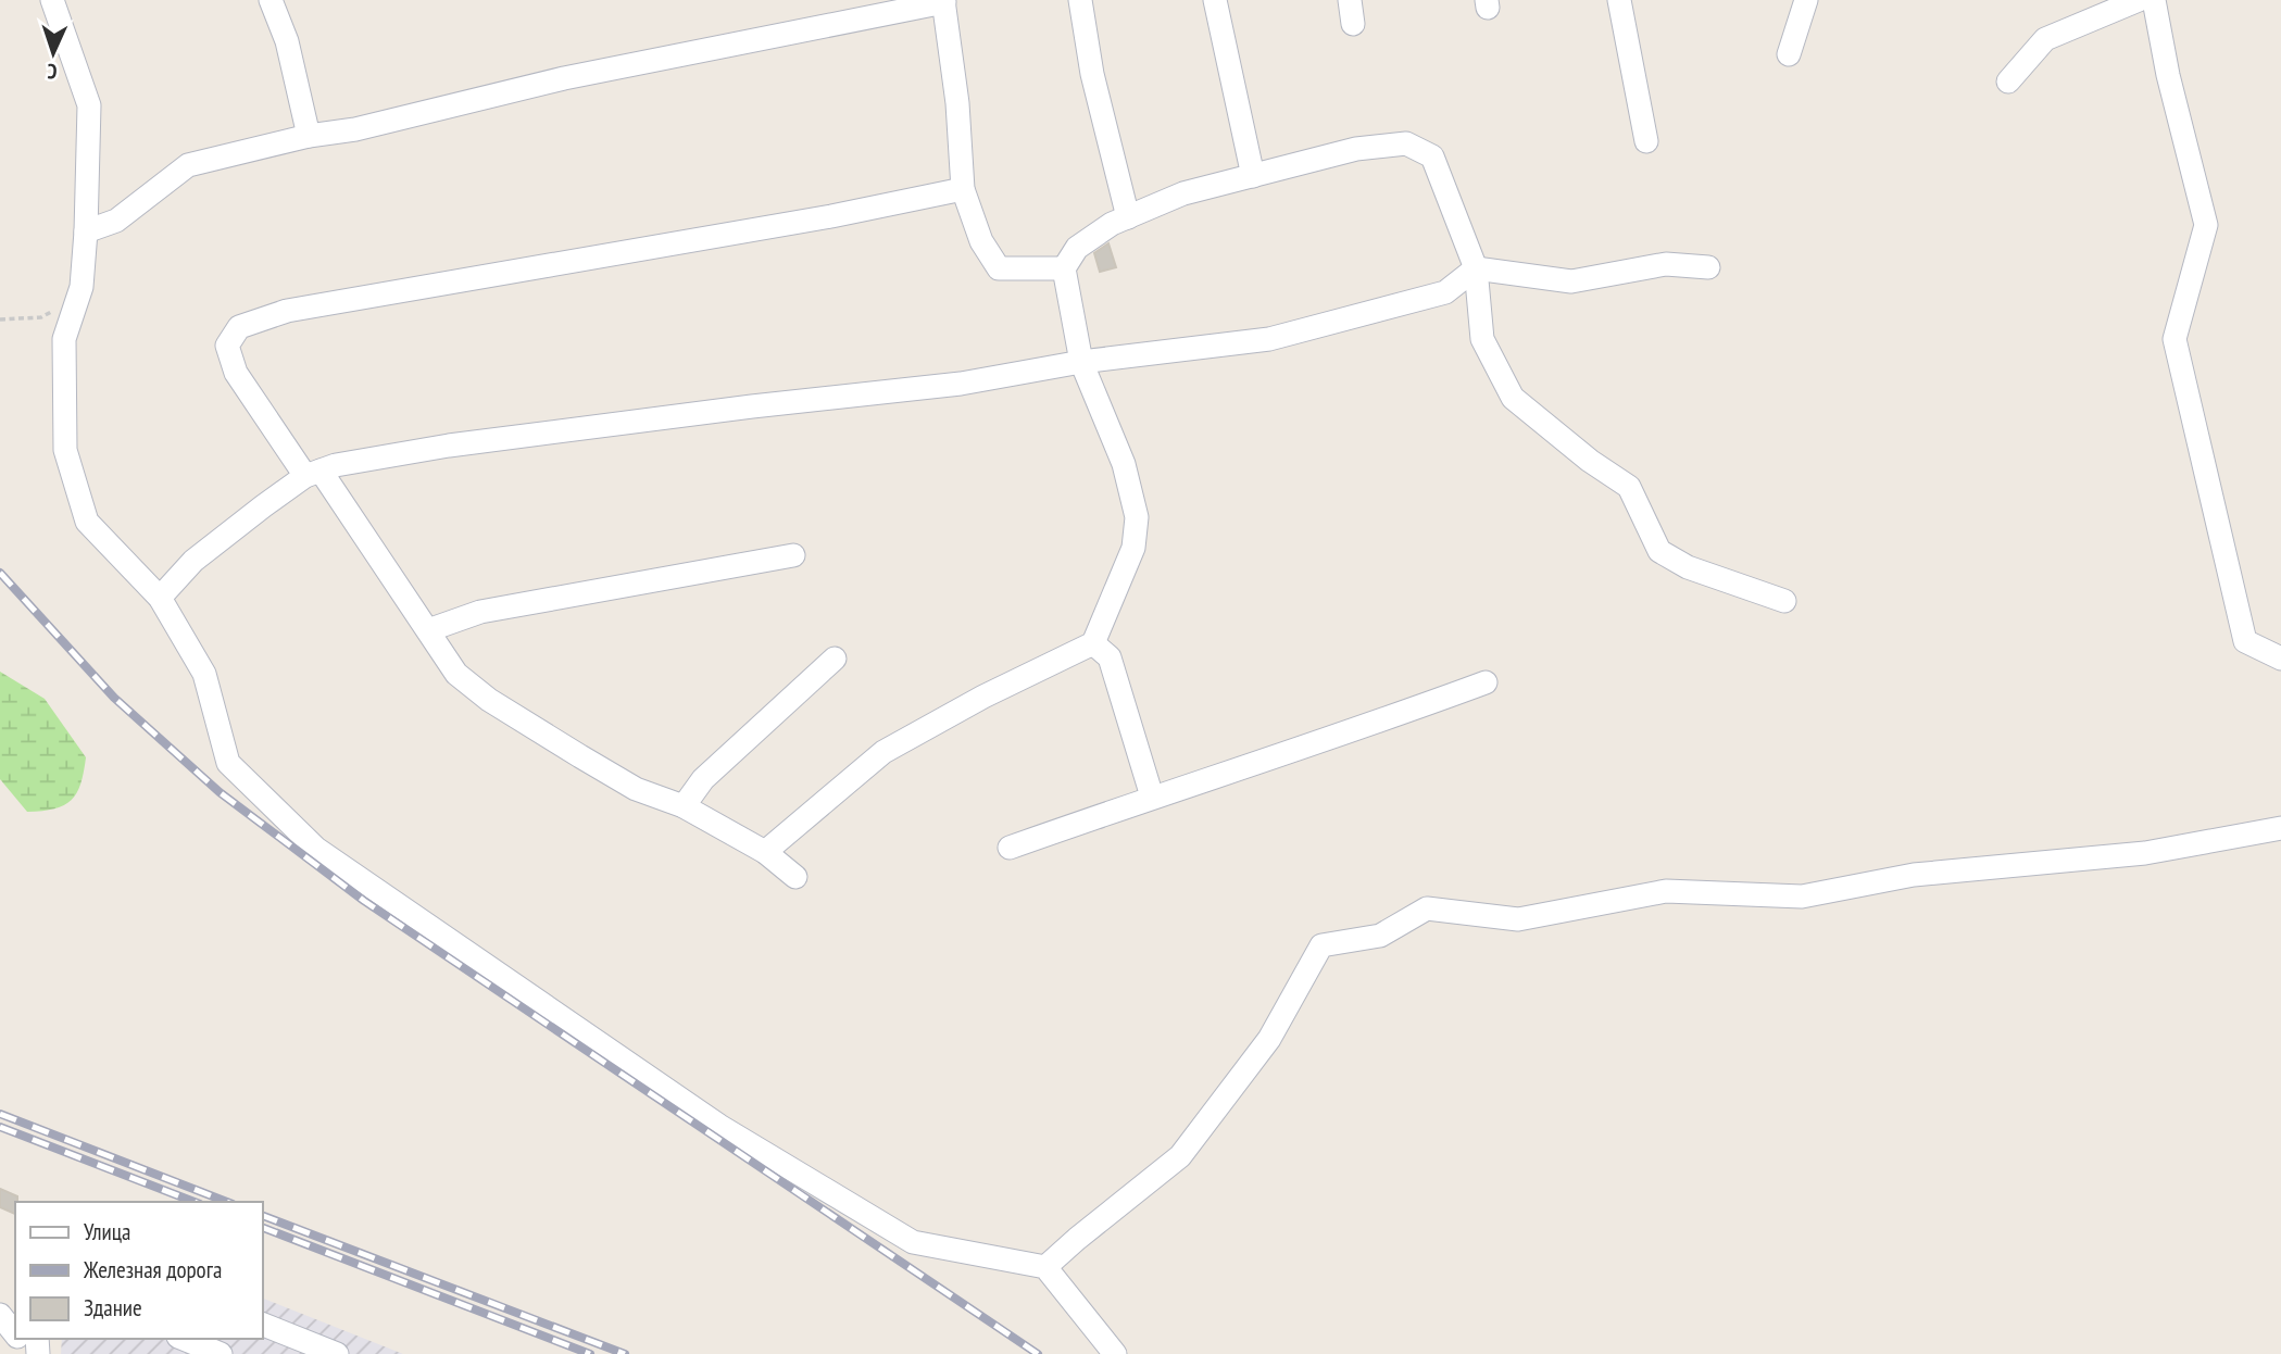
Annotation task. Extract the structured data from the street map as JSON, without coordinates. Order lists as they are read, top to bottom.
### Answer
{
  "legend": ["Улица", "Железная дорога", "Здание"],
  "north": "bottom"
}
